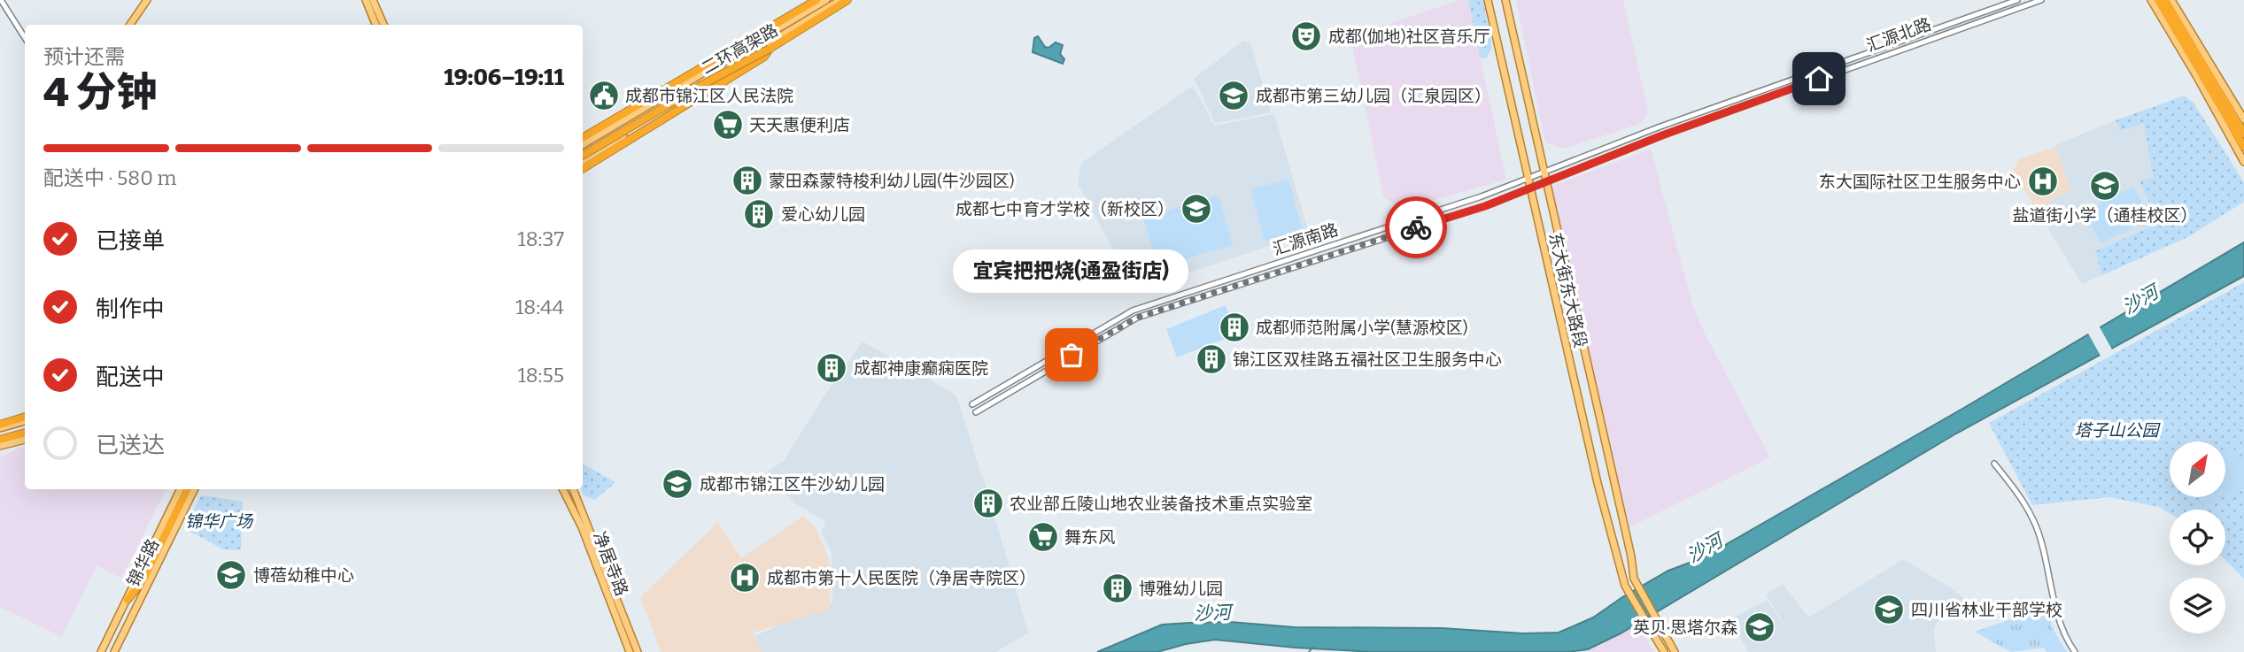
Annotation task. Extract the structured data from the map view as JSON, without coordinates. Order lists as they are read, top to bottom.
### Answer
{
  "streets": {
    "highway": ["二环高架路"],
    "main road": ["东大街东大路段", "锦华路", "净居寺路"],
    "street": ["汇源北路", "汇源南路"]
  },
  "crossings": [
    ["汇源北路", "汇源南路"],
    ["汇源南路", "东大街东大路段"]
  ],
  "water": ["沙河"],
  "parks": ["塔子山公园", "锦华广场"],
  "places": {
    "theatre": ["成都(伽地)社区音乐厅"],
    "public building": ["成都市锦江区人民法院"],
    "school or university": [
      "成都市第三幼儿园（汇泉园区）",
      "盐道街小学（通桂校区）",
      "成都七中育才学校（新校区）",
      "成都市锦江区牛沙幼儿园",
      "博蓓幼稚中心",
      "四川省林业干部学校",
      "英贝·思塔尔森"
    ],
    "supermarket": ["天天惠便利店", "舞东风"],
    "building": [
      "蒙田森蒙特梭利幼儿园(牛沙园区)",
      "爱心幼儿园",
      "成都师范附属小学(慧源校区)",
      "锦江区双桂路五福社区卫生服务中心",
      "成都神康癫痫医院",
      "农业部丘陵山地农业装备技术重点实验室",
      "博雅幼儿园"
    ],
    "hospital": ["东大国际社区卫生服务中心", "成都市第十人民医院（净居寺院区）"],
    "other": ["宜宾把把烧(通盈街店)"]
  },
  "north": "top right",
  "page": {
    "heading": ["4 分钟", "预计还需", "19:06–19:11"],
    "bar": "配送中 · 580 m",
    "list": [
      ["已接单", "18:37"],
      ["制作中", "18:44"],
      ["配送中", "18:55"],
      "已送达"
    ],
    "bubble": "宜宾把把烧(通盈街店)"
  }
}
